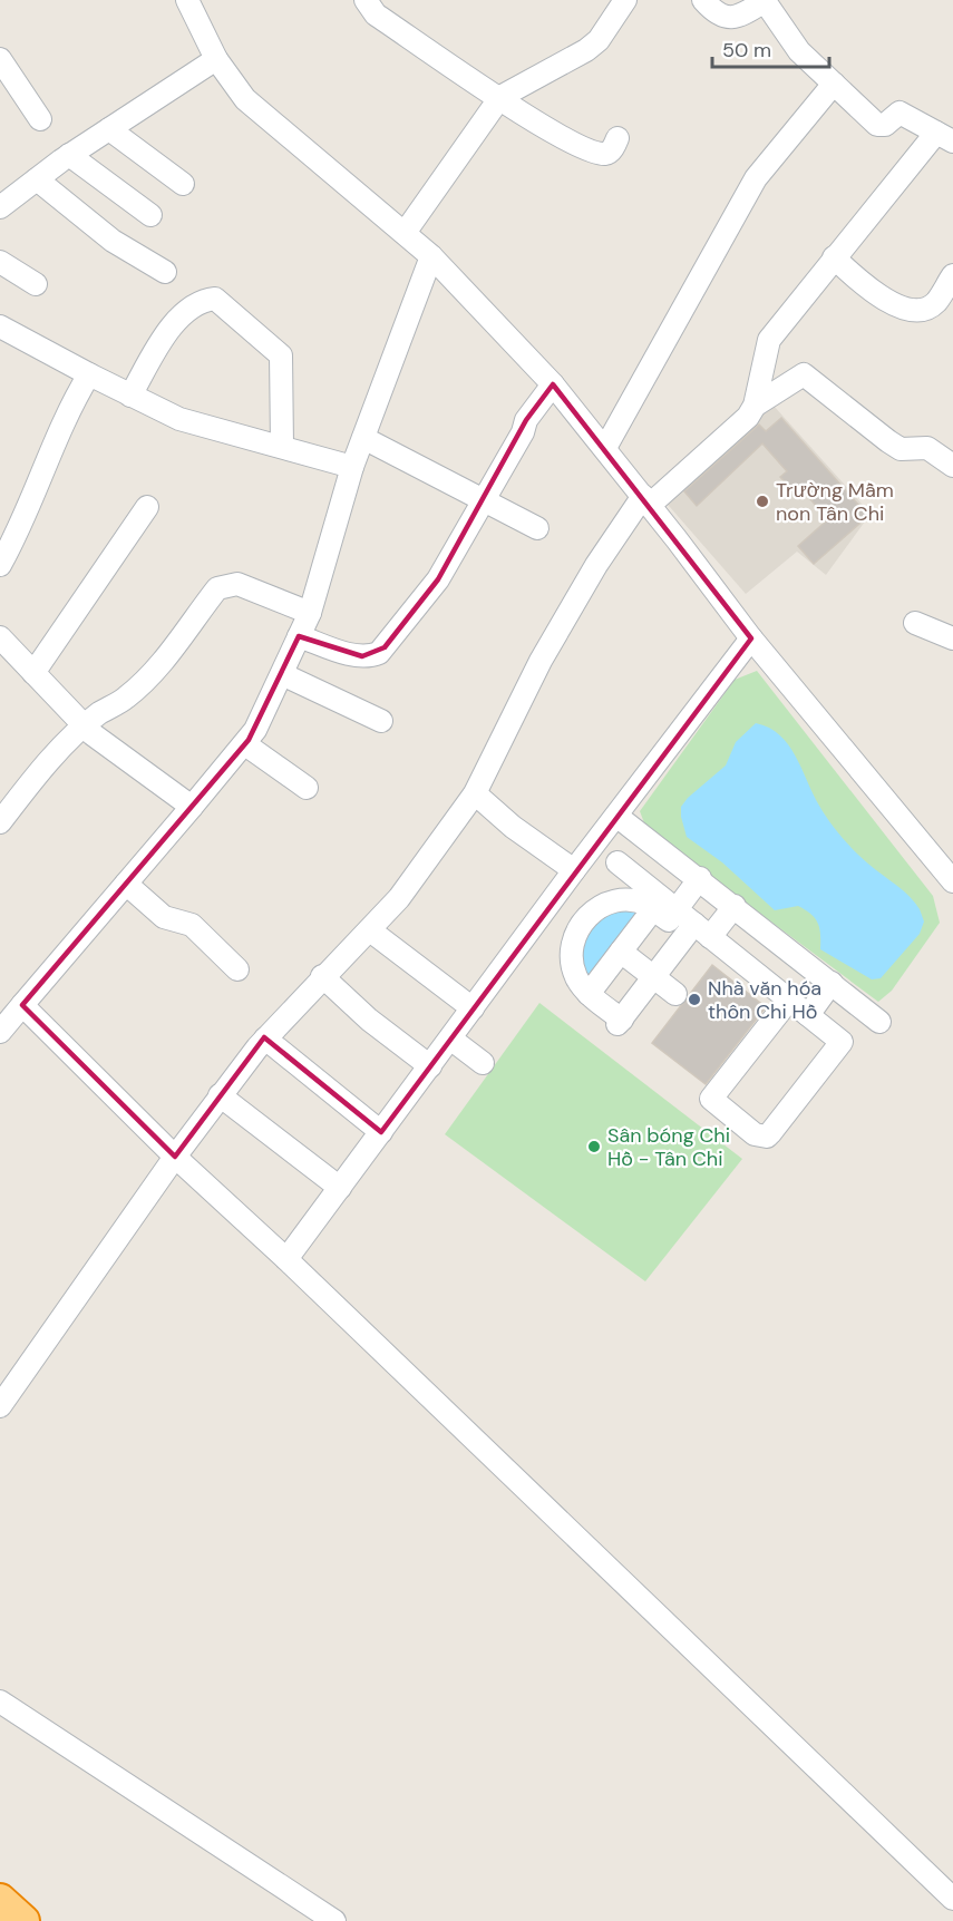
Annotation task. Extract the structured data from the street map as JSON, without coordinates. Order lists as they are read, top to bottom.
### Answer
{
  "places": ["Trường Mầm non Tân Chi", "Nhà văn hóa thôn Chi Hồ", "Sân bóng Chi Hồ - Tân Chi"],
  "scale_bar": "50 m"
}
